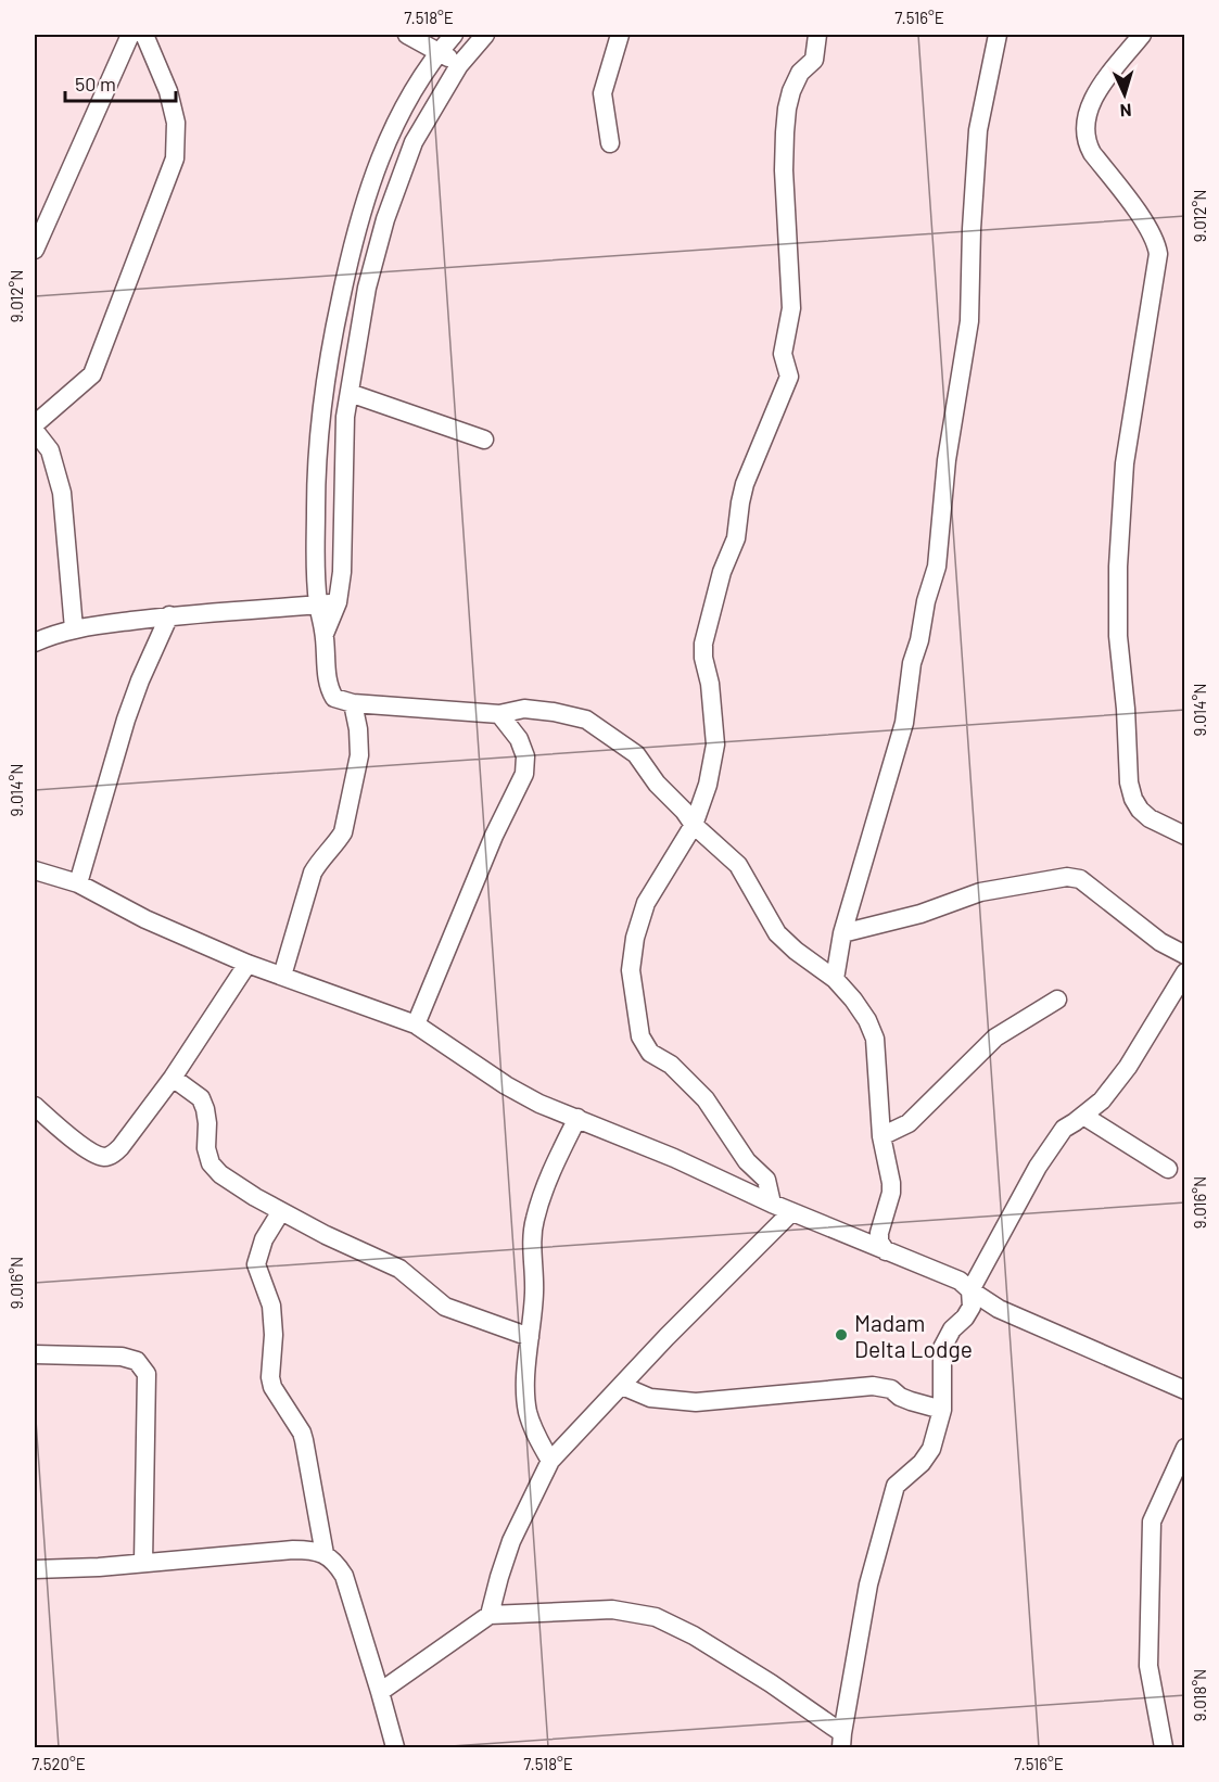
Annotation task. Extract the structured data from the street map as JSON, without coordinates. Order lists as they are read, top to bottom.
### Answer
{
  "places": ["Madam Delta Lodge"],
  "scale_bar": "50 m",
  "north": "bottom",
  "coordinates": [
    "7.518°E",
    "7.516°E",
    "9.012°N",
    "9.014°N",
    "9.016°N",
    "9.018°N",
    "7.520°E"
  ]
}
